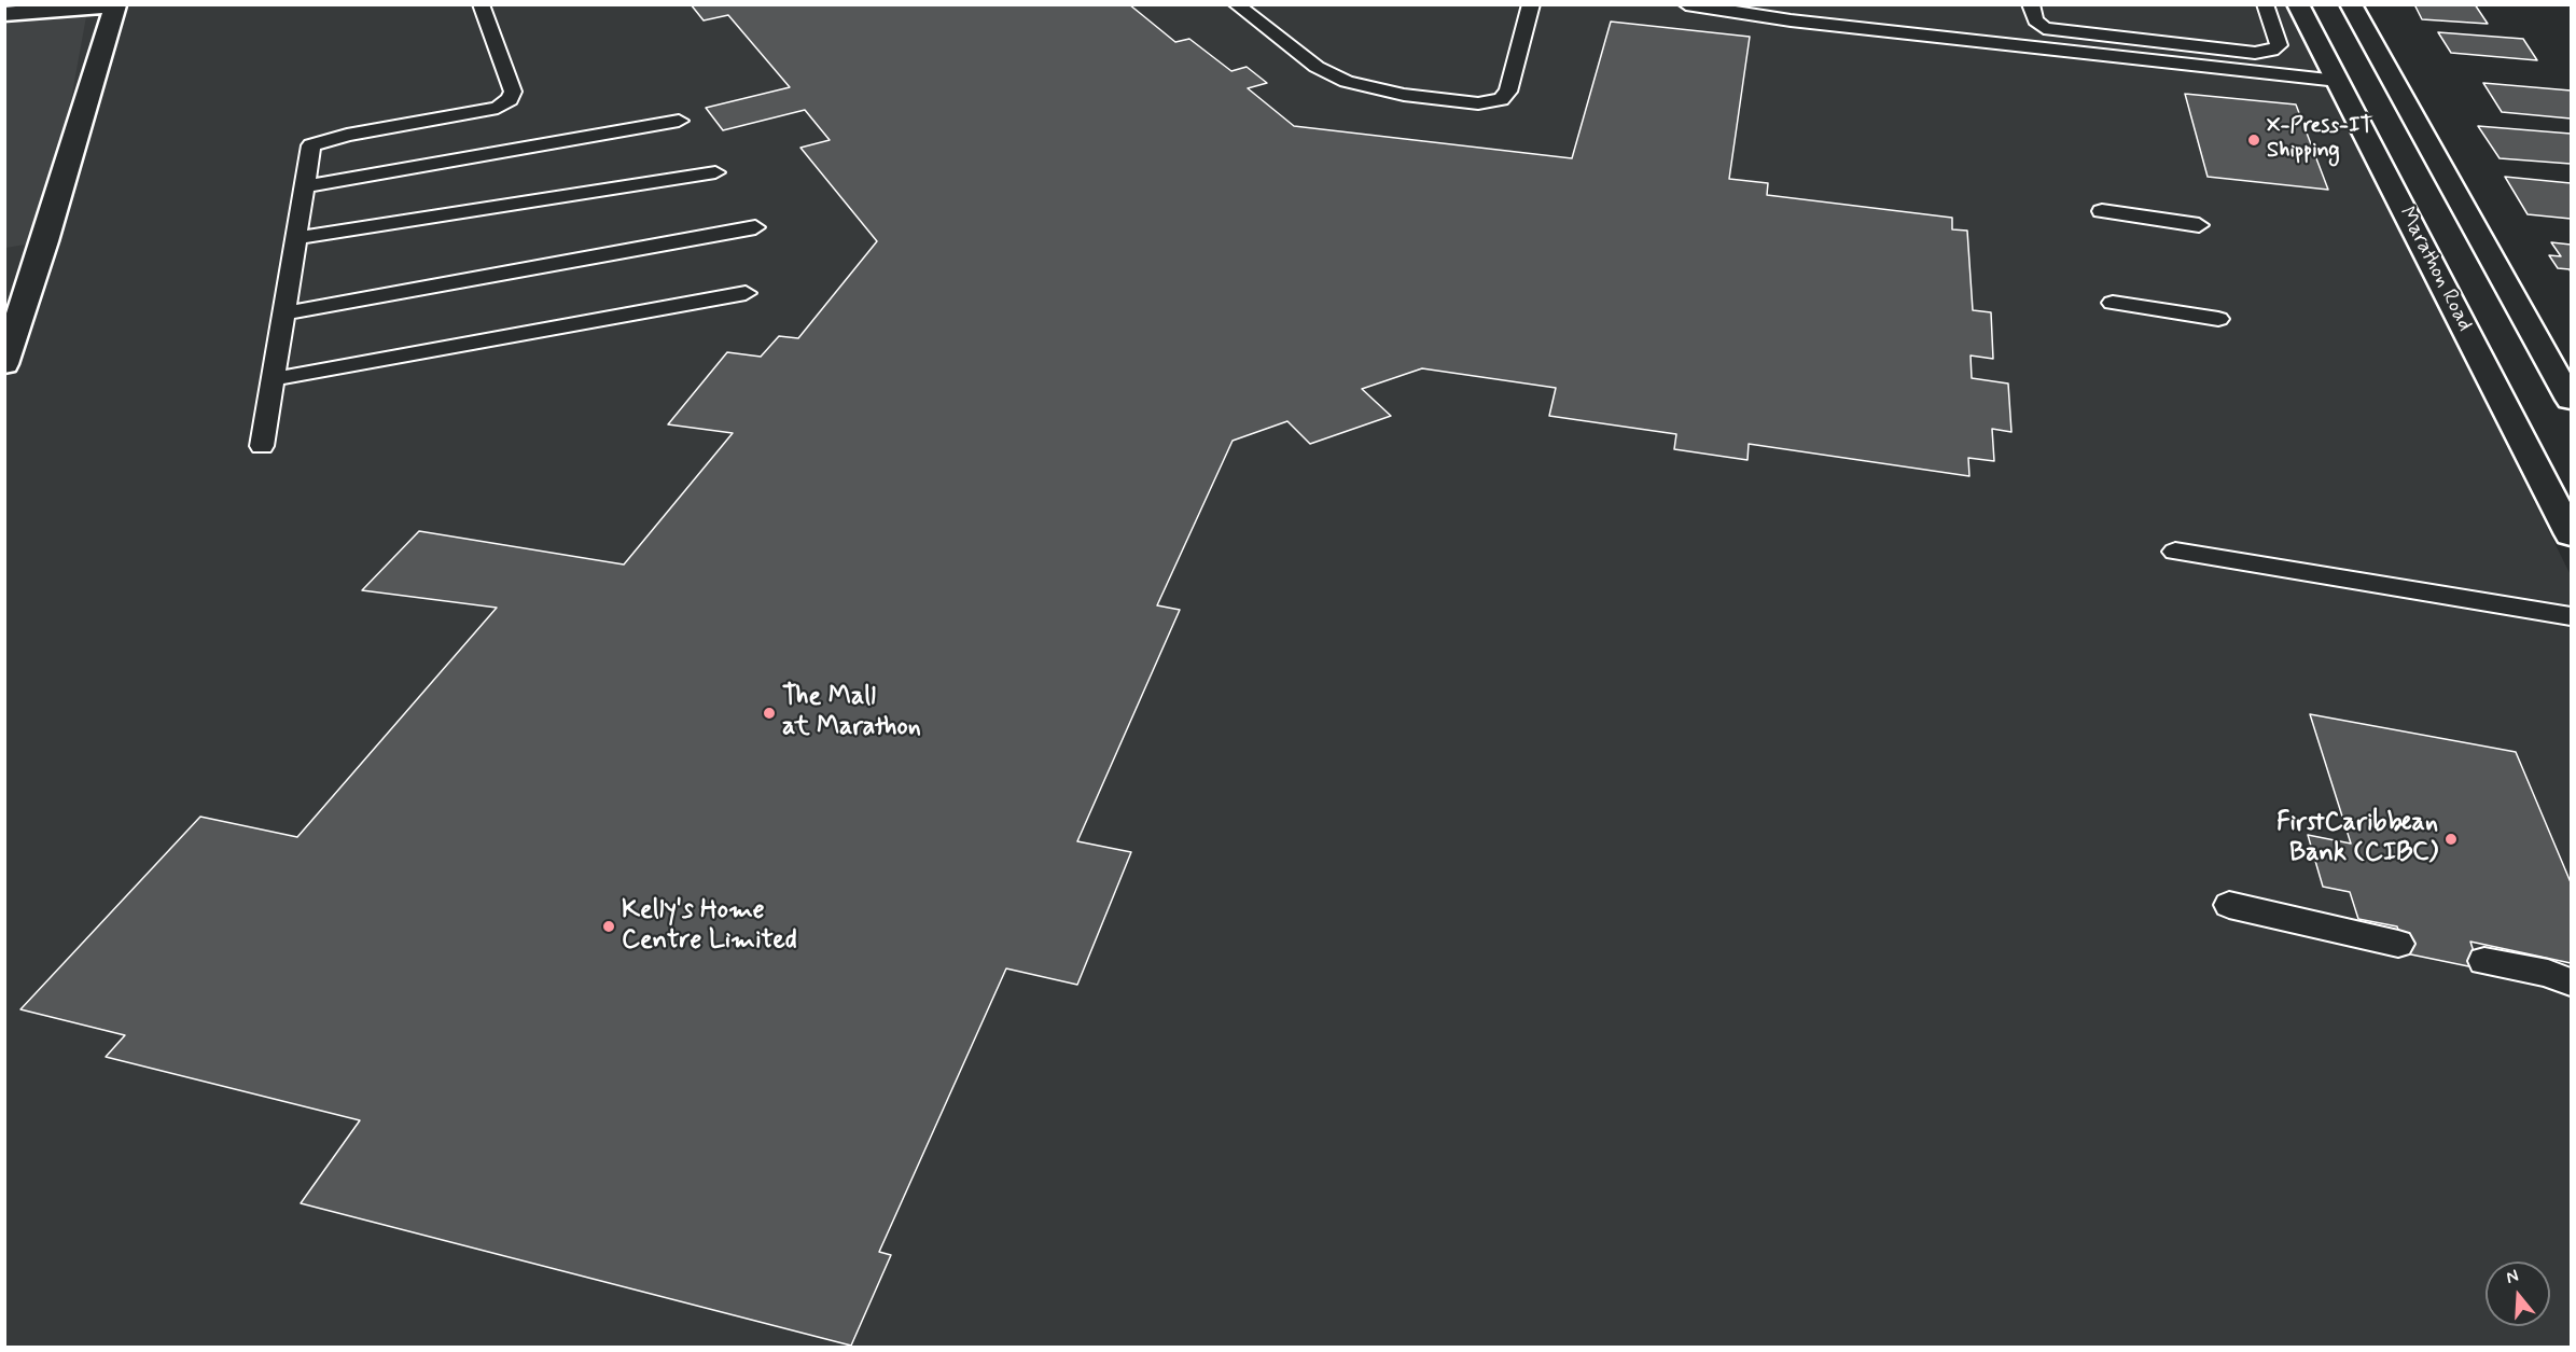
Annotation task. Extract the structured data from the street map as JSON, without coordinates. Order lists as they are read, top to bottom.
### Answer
{
  "streets": {
    "main road": ["Marathon Road"]
  },
  "places": [
    "X-Press-IT Shipping",
    "The Mall at Marathon",
    "FirstCaribbean Bank (CIBC)",
    "Kelly's Home Centre Limited"
  ],
  "north": "top"
}
